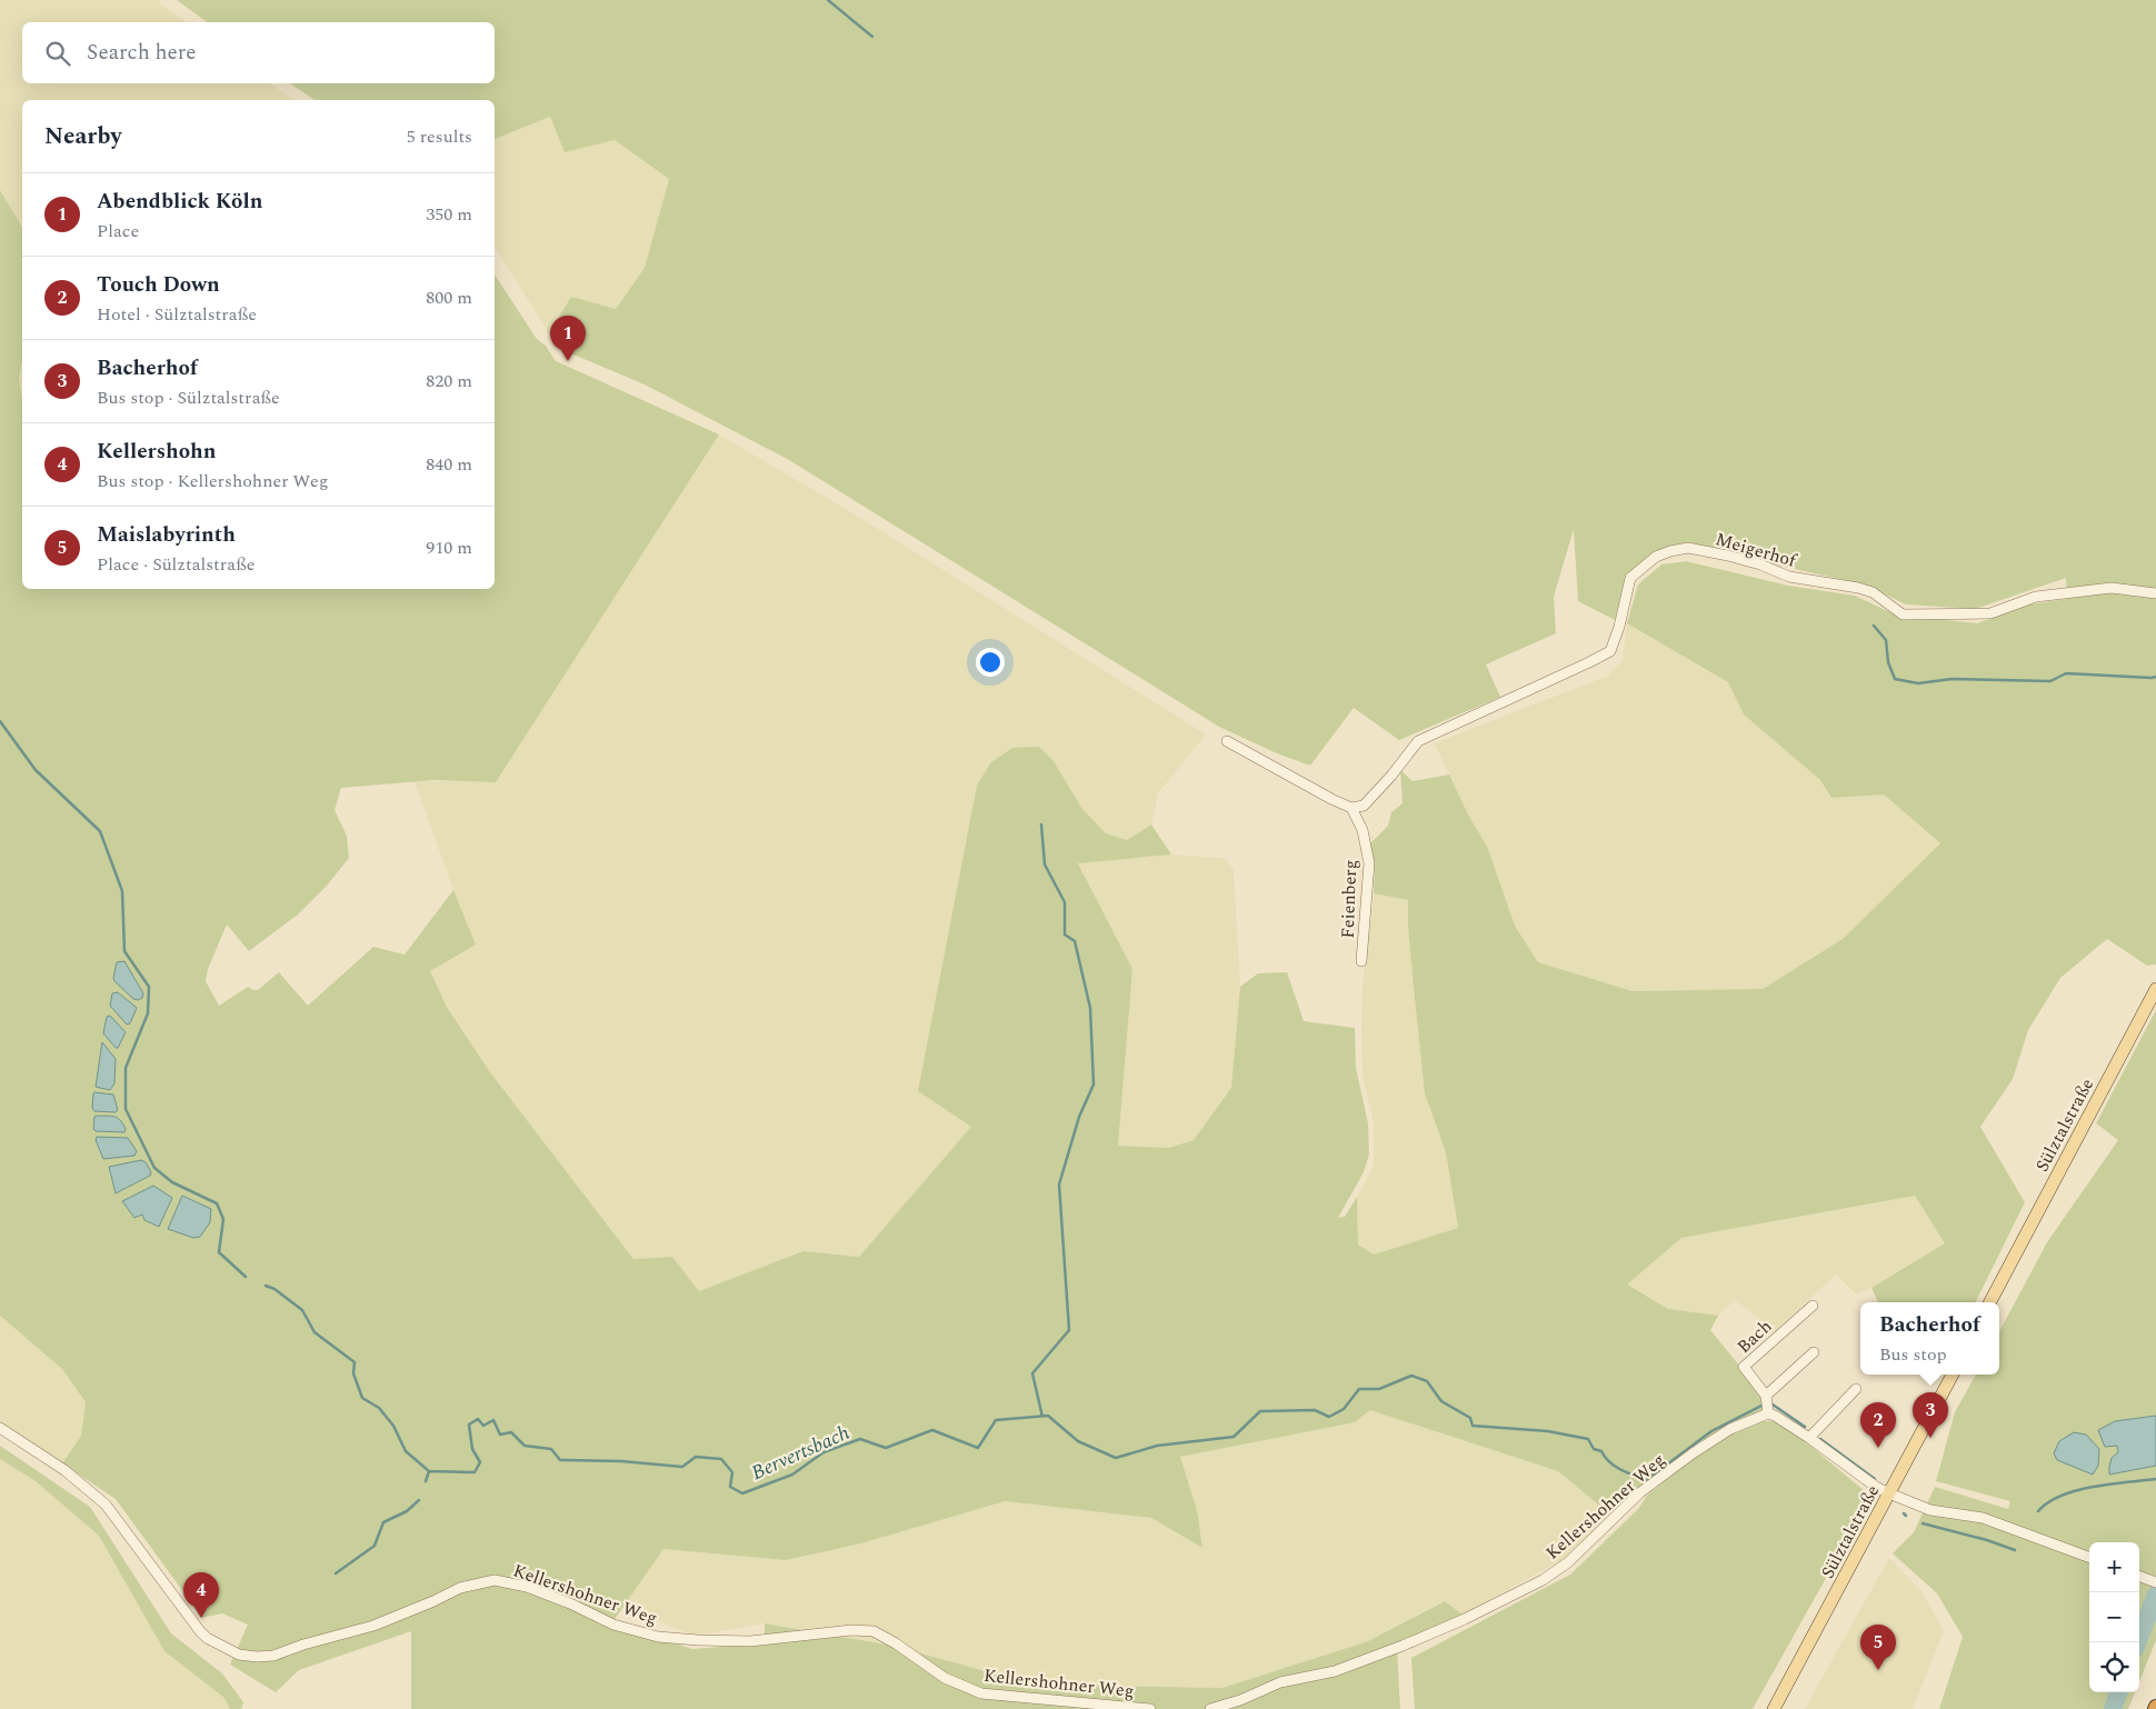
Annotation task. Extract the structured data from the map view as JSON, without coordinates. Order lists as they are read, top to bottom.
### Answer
{
  "streets": {
    "main road": ["Sülztalstraße"],
    "street": [
      "Meigerhof",
      "Feienberg",
      "Bach",
      "Kellershohner Weg"
    ]
  },
  "crossings": [
    ["Meigerhof", "Feienberg"],
    ["Bach", "Kellershohner Weg"]
  ],
  "water": ["Bervertsbach"],
  "page": {
    "search": "Search here",
    "heading": ["Nearby", "5 results"],
    "list": [
      {
        "mark": "1",
        "name": "Abendblick Köln",
        "note": "Place",
        "value": "350 m"
      },
      {
        "mark": "2",
        "name": "Touch Down",
        "note": "Hotel · Sülztalstraße",
        "value": "800 m"
      },
      {
        "mark": "3",
        "name": "Bacherhof",
        "note": "Bus stop · Sülztalstraße",
        "value": "820 m"
      },
      {
        "mark": "4",
        "name": "Kellershohn",
        "note": "Bus stop · Kellershohner Weg",
        "value": "840 m"
      },
      {
        "mark": "5",
        "name": "Maislabyrinth",
        "note": "Place · Sülztalstraße",
        "value": "910 m"
      }
    ],
    "pins": [
      "1",
      "3",
      "2",
      "4",
      "5"
    ],
    "popup": ["Bacherhof", "Bus stop"],
    "map_buttons": ["+", "−"]
  }
}
